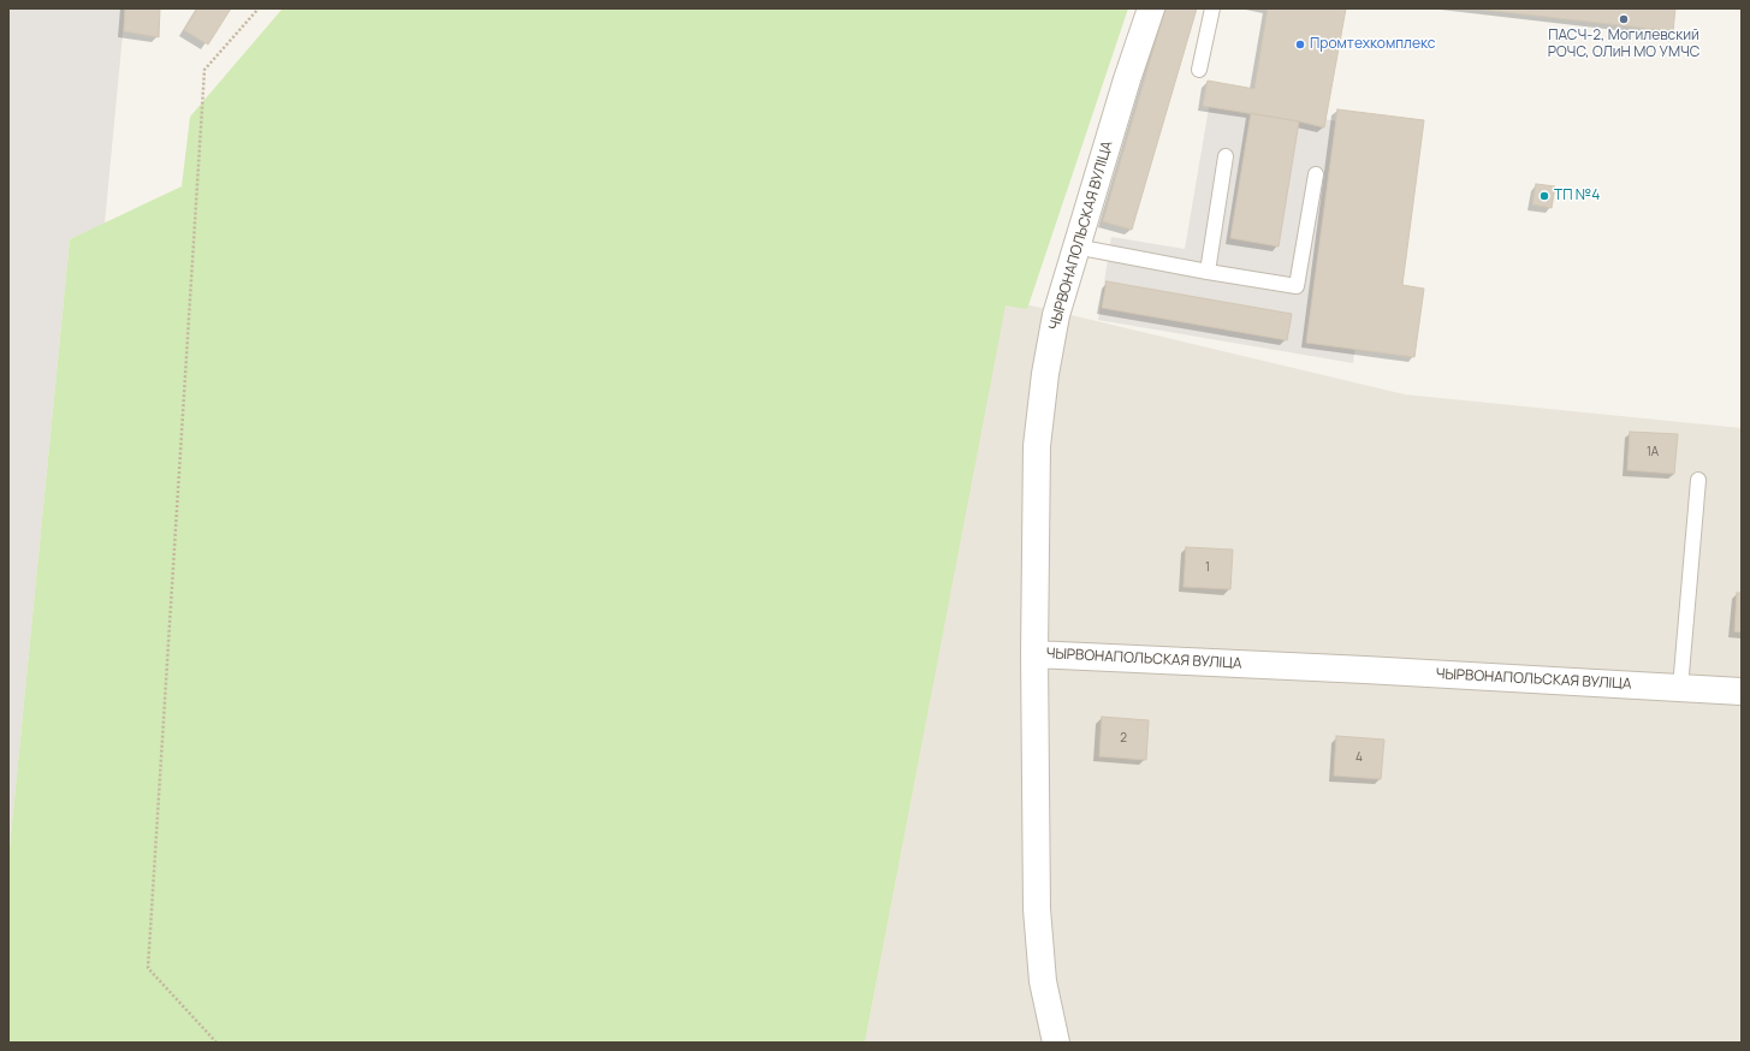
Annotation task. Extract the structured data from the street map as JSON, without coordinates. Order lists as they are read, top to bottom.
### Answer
{
  "streets": {
    "street": ["ЧЫРВОНАПОЛЬСКАЯ ВУЛІЦА"]
  },
  "places": ["ПАСЧ-2, Могилевский РОЧС, ОЛиН МО УМЧС", "Промтехкомплекс", "ТП №4"],
  "house_numbers": [
    "1А",
    "1",
    "2",
    "4"
  ]
}
